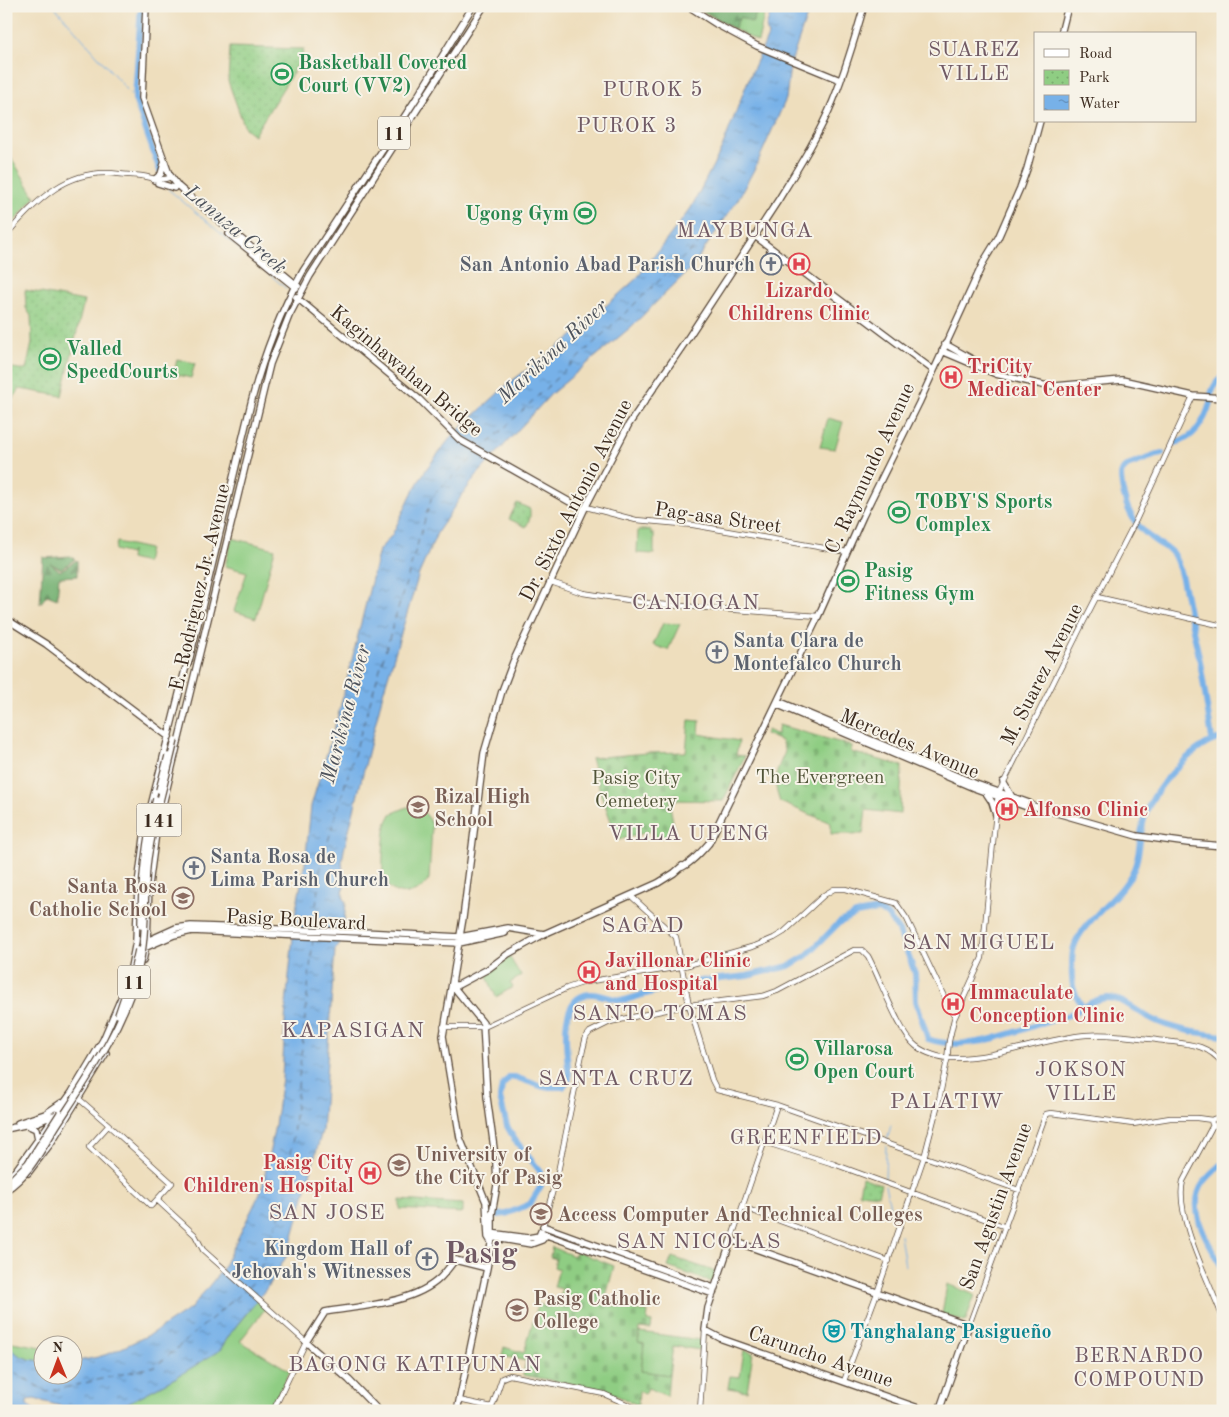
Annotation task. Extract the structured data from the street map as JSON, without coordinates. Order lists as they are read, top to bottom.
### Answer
{
  "streets": {
    "main road": [
      "11",
      "Kaginhawahan Bridge",
      "C. Raymundo Avenue",
      "Dr. Sixto Antonio Avenue",
      "E. Rodriguez Jr. Avenue",
      "Mercedes Avenue",
      "141",
      "Pasig Boulevard",
      "San Agustin Avenue",
      "Caruncho Avenue"
    ],
    "street": ["Pag-asa Street", "M. Suarez Avenue"]
  },
  "crossings": [
    ["11", "E. Rodriguez Jr. Avenue"],
    ["11", "141"],
    ["Kaginhawahan Bridge", "Dr. Sixto Antonio Avenue"],
    ["Kaginhawahan Bridge", "Pag-asa Street"],
    ["Kaginhawahan Bridge", "E. Rodriguez Jr. Avenue"],
    ["C. Raymundo Avenue", "Dr. Sixto Antonio Avenue"],
    ["C. Raymundo Avenue", "Pag-asa Street"],
    ["C. Raymundo Avenue", "Mercedes Avenue"],
    ["C. Raymundo Avenue", "Pasig Boulevard"],
    ["Dr. Sixto Antonio Avenue", "Pag-asa Street"],
    ["Dr. Sixto Antonio Avenue", "Pasig Boulevard"],
    ["E. Rodriguez Jr. Avenue", "141"],
    ["E. Rodriguez Jr. Avenue", "Pasig Boulevard"],
    ["M. Suarez Avenue", "Mercedes Avenue"],
    ["M. Suarez Avenue", "Caruncho Avenue"],
    ["141", "Pasig Boulevard"]
  ],
  "districts": [
    "SUAREZ VILLE",
    "PUROK 5",
    "PUROK 3",
    "MAYBUNGA",
    "CANIOGAN",
    "VILLA UPENG",
    "SAGAD",
    "SAN MIGUEL",
    "SANTO TOMAS",
    "KAPASIGAN",
    "JOKSON VILLE",
    "SANTA CRUZ",
    "PALATIW",
    "GREENFIELD",
    "SAN JOSE",
    "SAN NICOLAS",
    "Pasig",
    "BERNARDO COMPOUND",
    "BAGONG KATIPUNAN"
  ],
  "water": ["Lanuza Creek", "Marikina River"],
  "parks": ["The Evergreen", "Pasig City Cemetery"],
  "places": {
    "sports": [
      "Basketball Covered Court (VV2)",
      "Ugong Gym",
      "Valled SpeedCourts",
      "TOBY'S Sports Complex",
      "Pasig Fitness Gym",
      "Villarosa Open Court"
    ],
    "church": [
      "San Antonio Abad Parish Church",
      "Santa Clara de Montefalco Church",
      "Santa Rosa de Lima Parish Church",
      "Kingdom Hall of Jehovah's Witnesses"
    ],
    "hospital": [
      "Lizardo Childrens Clinic",
      "TriCity Medical Center",
      "Alfonso Clinic",
      "Javillonar Clinic and Hospital",
      "Immaculate Conception Clinic",
      "Pasig City Children's Hospital"
    ],
    "school or university": [
      "Rizal High School",
      "Santa Rosa Catholic School",
      "University of the City of Pasig",
      "Access Computer And Technical Colleges",
      "Pasig Catholic College"
    ],
    "theatre": ["Tanghalang Pasigueño"]
  },
  "legend": ["Road", "Park", "Water"],
  "north": "top"
}
